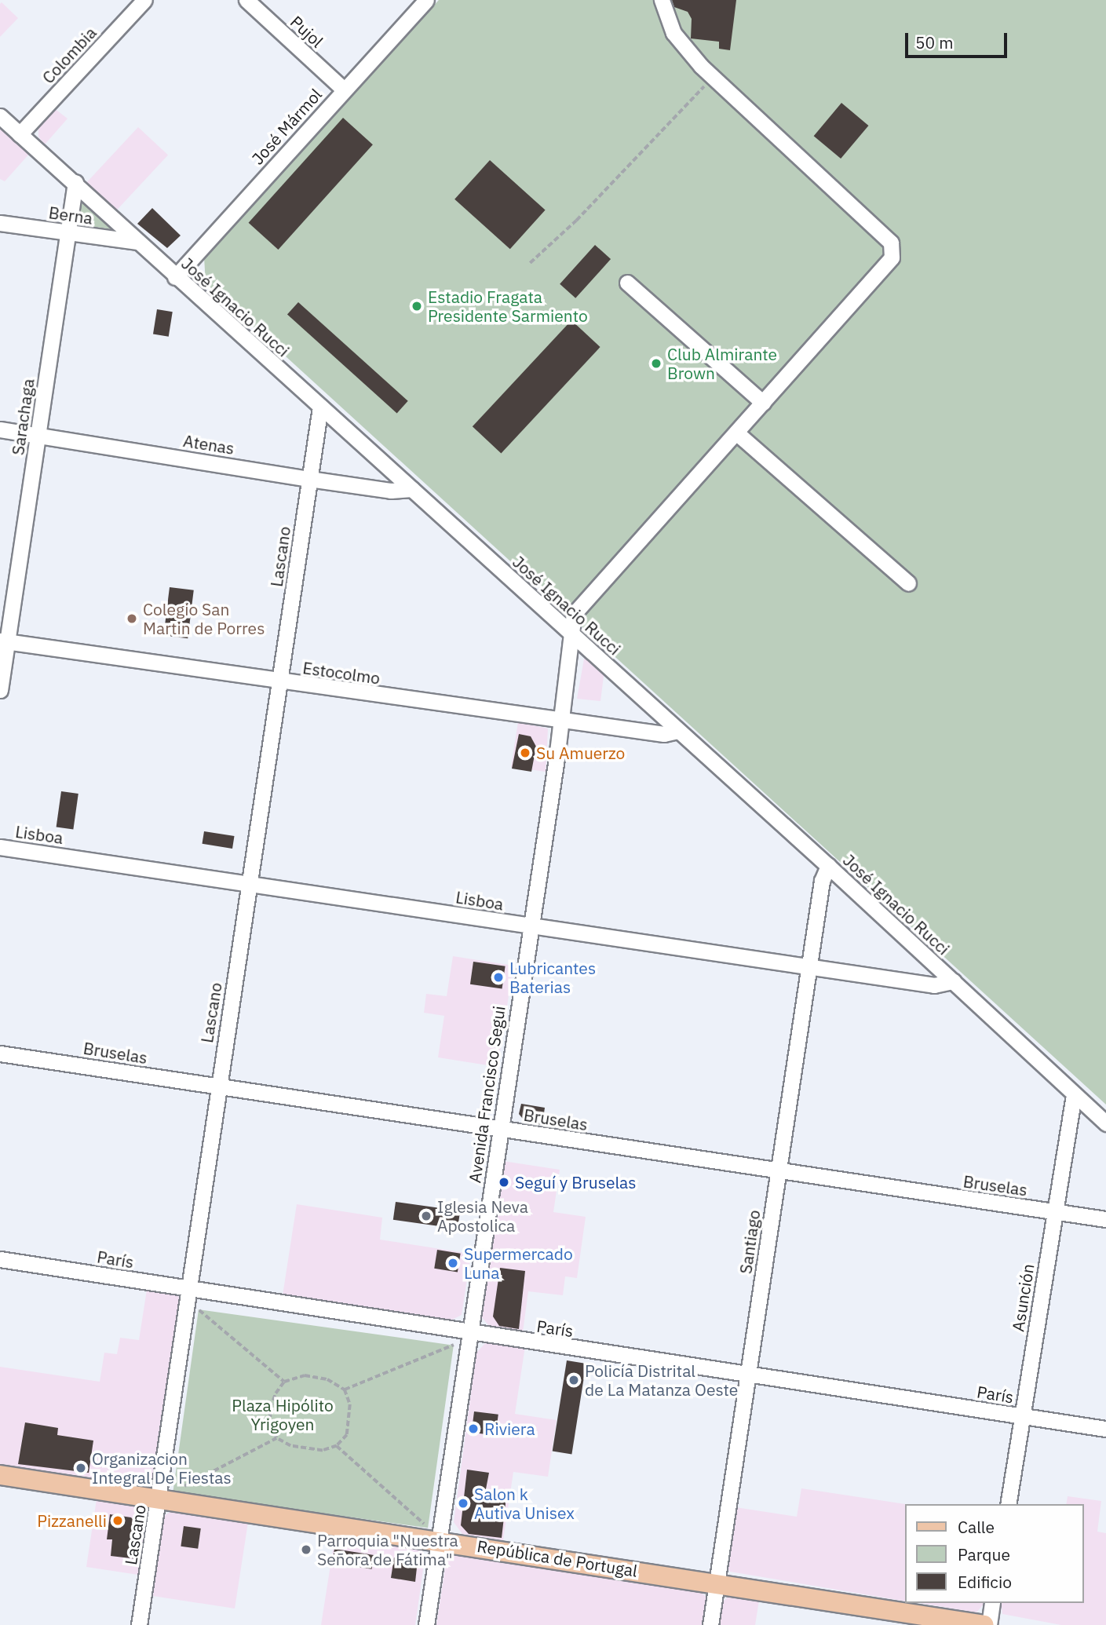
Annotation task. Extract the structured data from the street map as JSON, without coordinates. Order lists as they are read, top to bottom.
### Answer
{
  "streets": {
    "main road": ["República de Portugal"],
    "street": [
      "Pujol",
      "Colombia",
      "José Mármol",
      "Berna",
      "José Ignacio Rucci",
      "Sarachaga",
      "Atenas",
      "Lascano",
      "Estocolmo",
      "Lisboa",
      "Bruselas",
      "Avenida Francisco Segui",
      "Santiago",
      "París",
      "Asunción"
    ]
  },
  "crossings": [
    ["Pujol", "José Mármol"],
    ["Colombia", "José Ignacio Rucci"],
    ["José Mármol", "José Ignacio Rucci"],
    ["Berna", "José Ignacio Rucci"],
    ["Berna", "Sarachaga"],
    ["José Ignacio Rucci", "Sarachaga"],
    ["José Ignacio Rucci", "Atenas"],
    ["José Ignacio Rucci", "Lascano"],
    ["José Ignacio Rucci", "Estocolmo"],
    ["José Ignacio Rucci", "Lisboa"],
    ["José Ignacio Rucci", "Avenida Francisco Segui"],
    ["José Ignacio Rucci", "Santiago"],
    ["José Ignacio Rucci", "Asunción"],
    ["Sarachaga", "Atenas"],
    ["Sarachaga", "Estocolmo"],
    ["Atenas", "Lascano"],
    ["Lascano", "Estocolmo"],
    ["Lascano", "Lisboa"],
    ["Lascano", "Bruselas"],
    ["Lascano", "París"],
    ["Lascano", "República de Portugal"],
    ["Estocolmo", "Avenida Francisco Segui"],
    ["Lisboa", "Avenida Francisco Segui"],
    ["Lisboa", "Santiago"],
    ["Bruselas", "Avenida Francisco Segui"],
    ["Bruselas", "Santiago"],
    ["Bruselas", "Asunción"],
    ["Avenida Francisco Segui", "París"],
    ["Avenida Francisco Segui", "República de Portugal"],
    ["Santiago", "París"],
    ["Santiago", "República de Portugal"],
    ["París", "Asunción"]
  ],
  "parks": ["Plaza Hipólito Yrigoyen"],
  "places": [
    "Estadio Fragata Presidente Sarmiento",
    "Club Almirante Brown",
    "Colegio San Martin de Porres",
    "Su Amuerzo",
    "Lubricantes Baterias",
    "Seguí y Bruselas",
    "Iglesia Neva Apostolica",
    "Supermercado Luna",
    "Policía Distrital de La Matanza Oeste",
    "Riviera",
    "Organizacion Integral De Fiestas",
    "Salon k Autiva Unisex",
    "Pizzanelli",
    "Parroquia \"Nuestra Señora de Fátima\""
  ],
  "legend": ["Calle", "Parque", "Edificio"],
  "scale_bar": "50 m"
}
